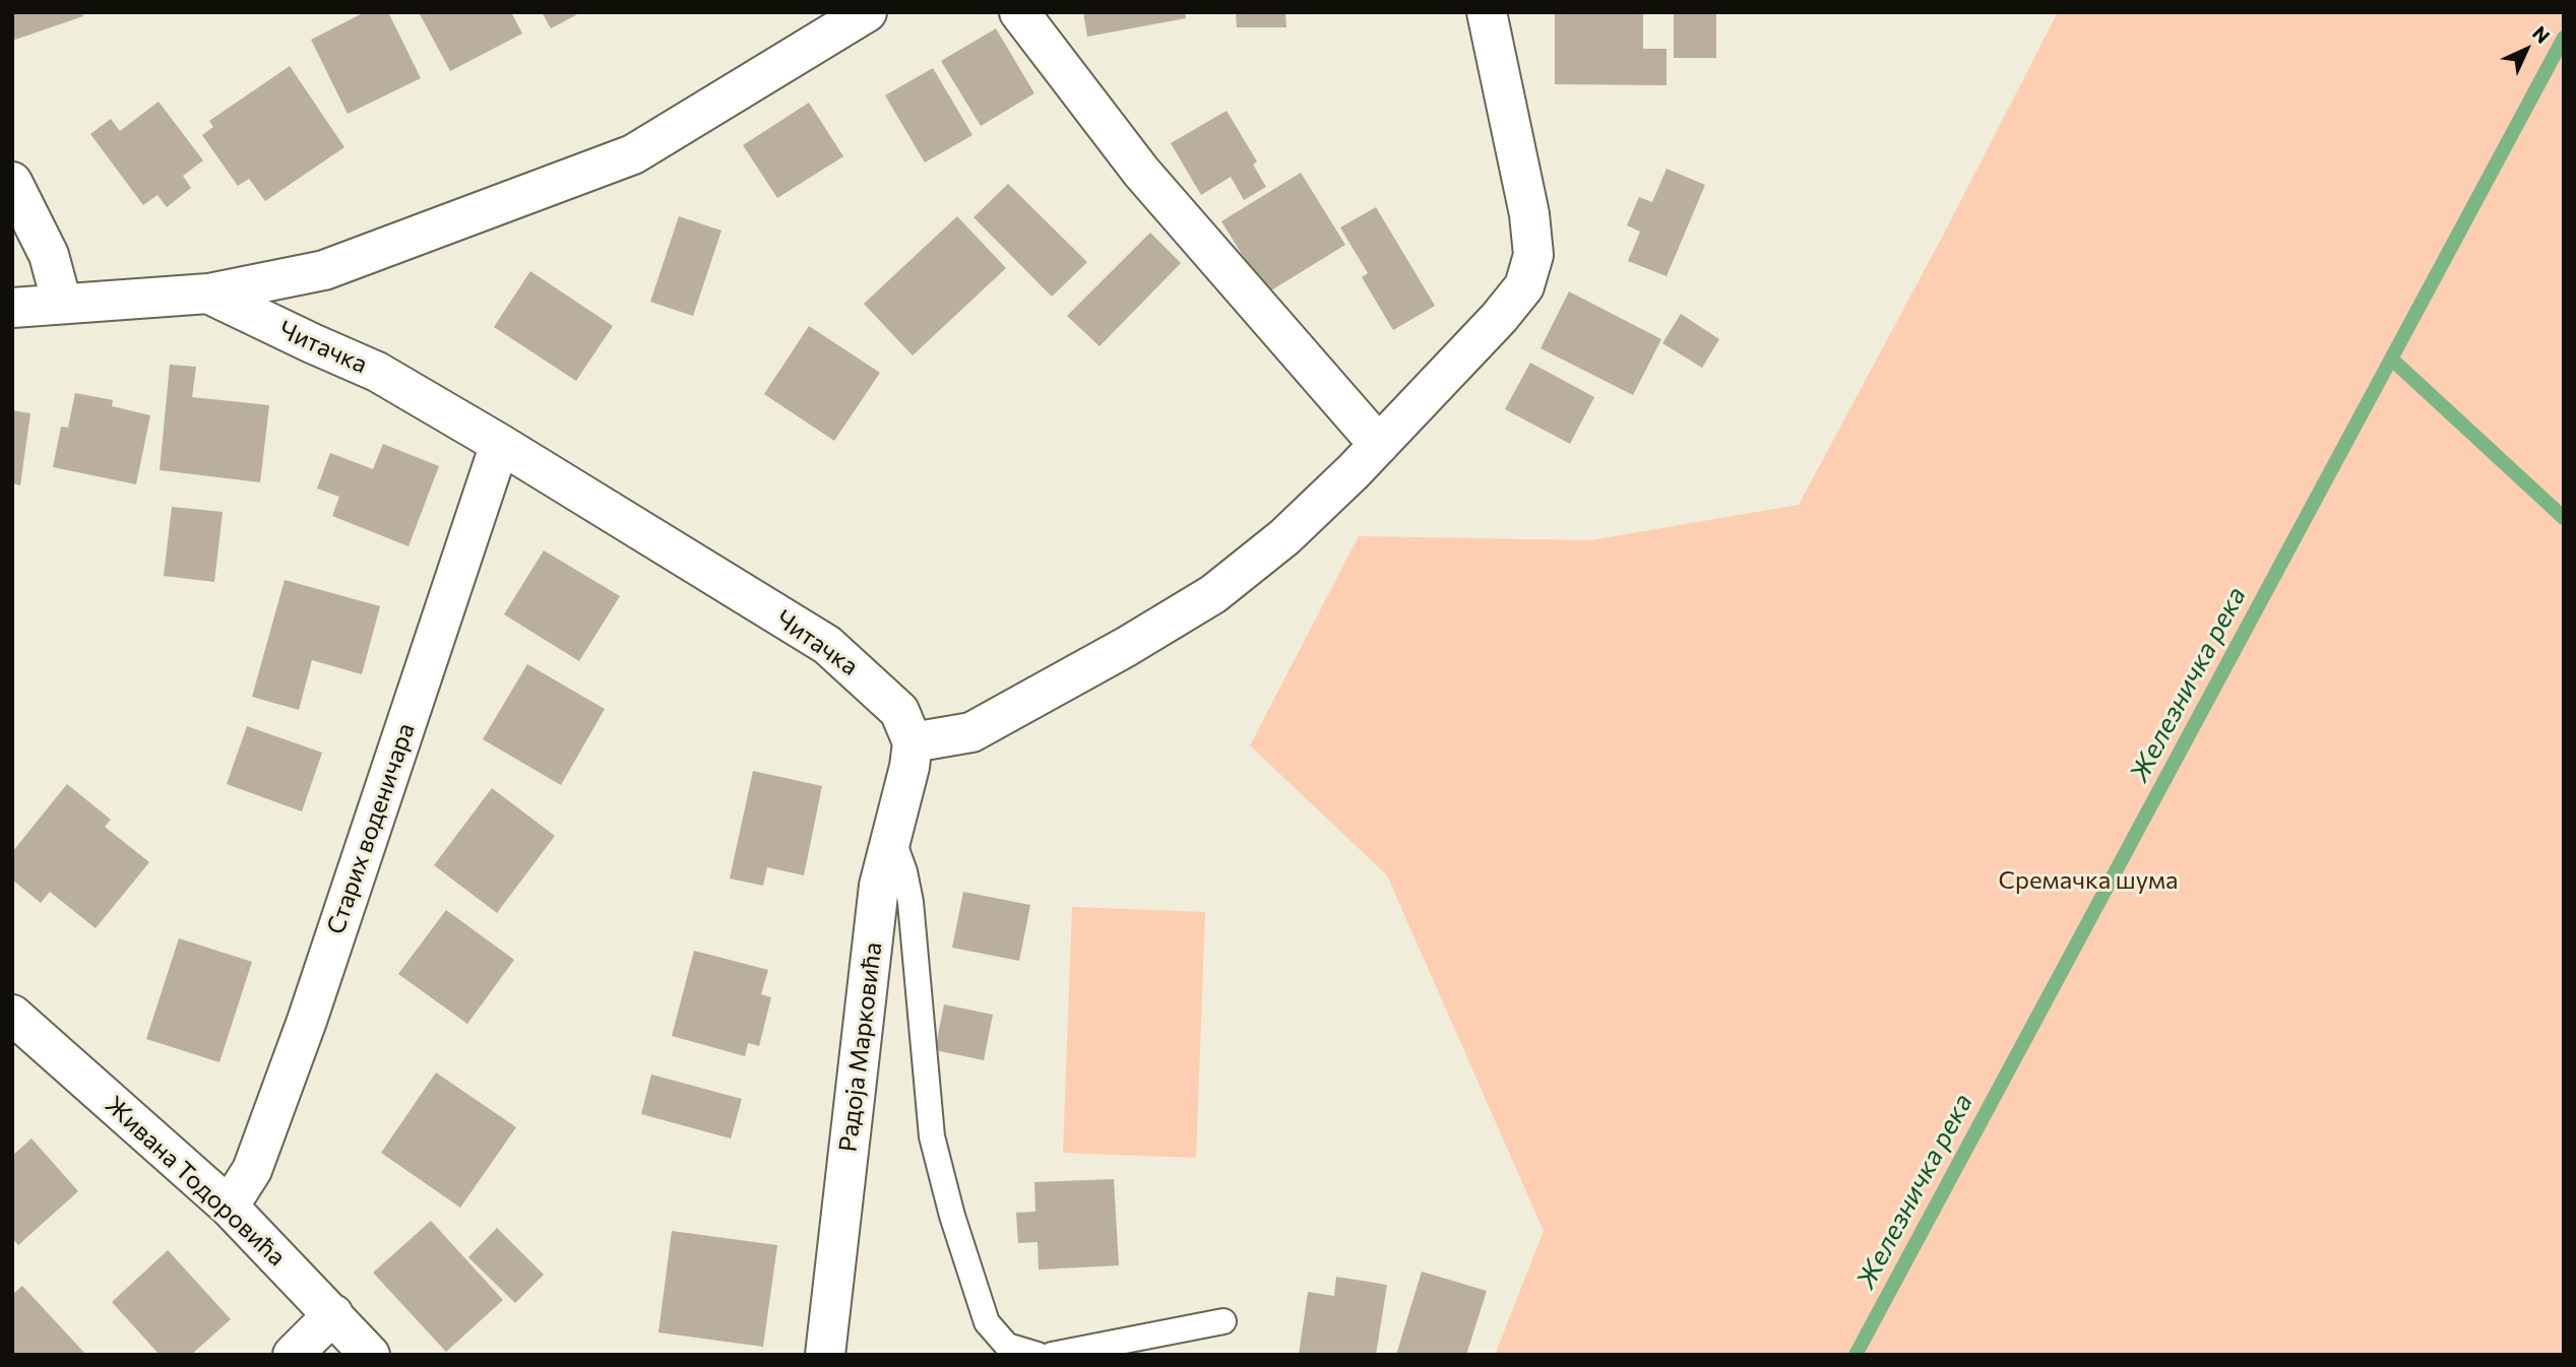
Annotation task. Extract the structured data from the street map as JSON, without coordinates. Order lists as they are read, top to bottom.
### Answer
{
  "streets": {
    "street": [
      "Читачка",
      "Старих воденичара",
      "Радоја Марковића",
      "Живана Тодоровића"
    ]
  },
  "crossings": [
    ["Читачка", "Старих воденичара"],
    ["Читачка", "Радоја Марковића"],
    ["Старих воденичара", "Живана Тодоровића"]
  ],
  "water": ["Железничка река"],
  "parks": ["Сремачка шума"],
  "north": "top right"
}
